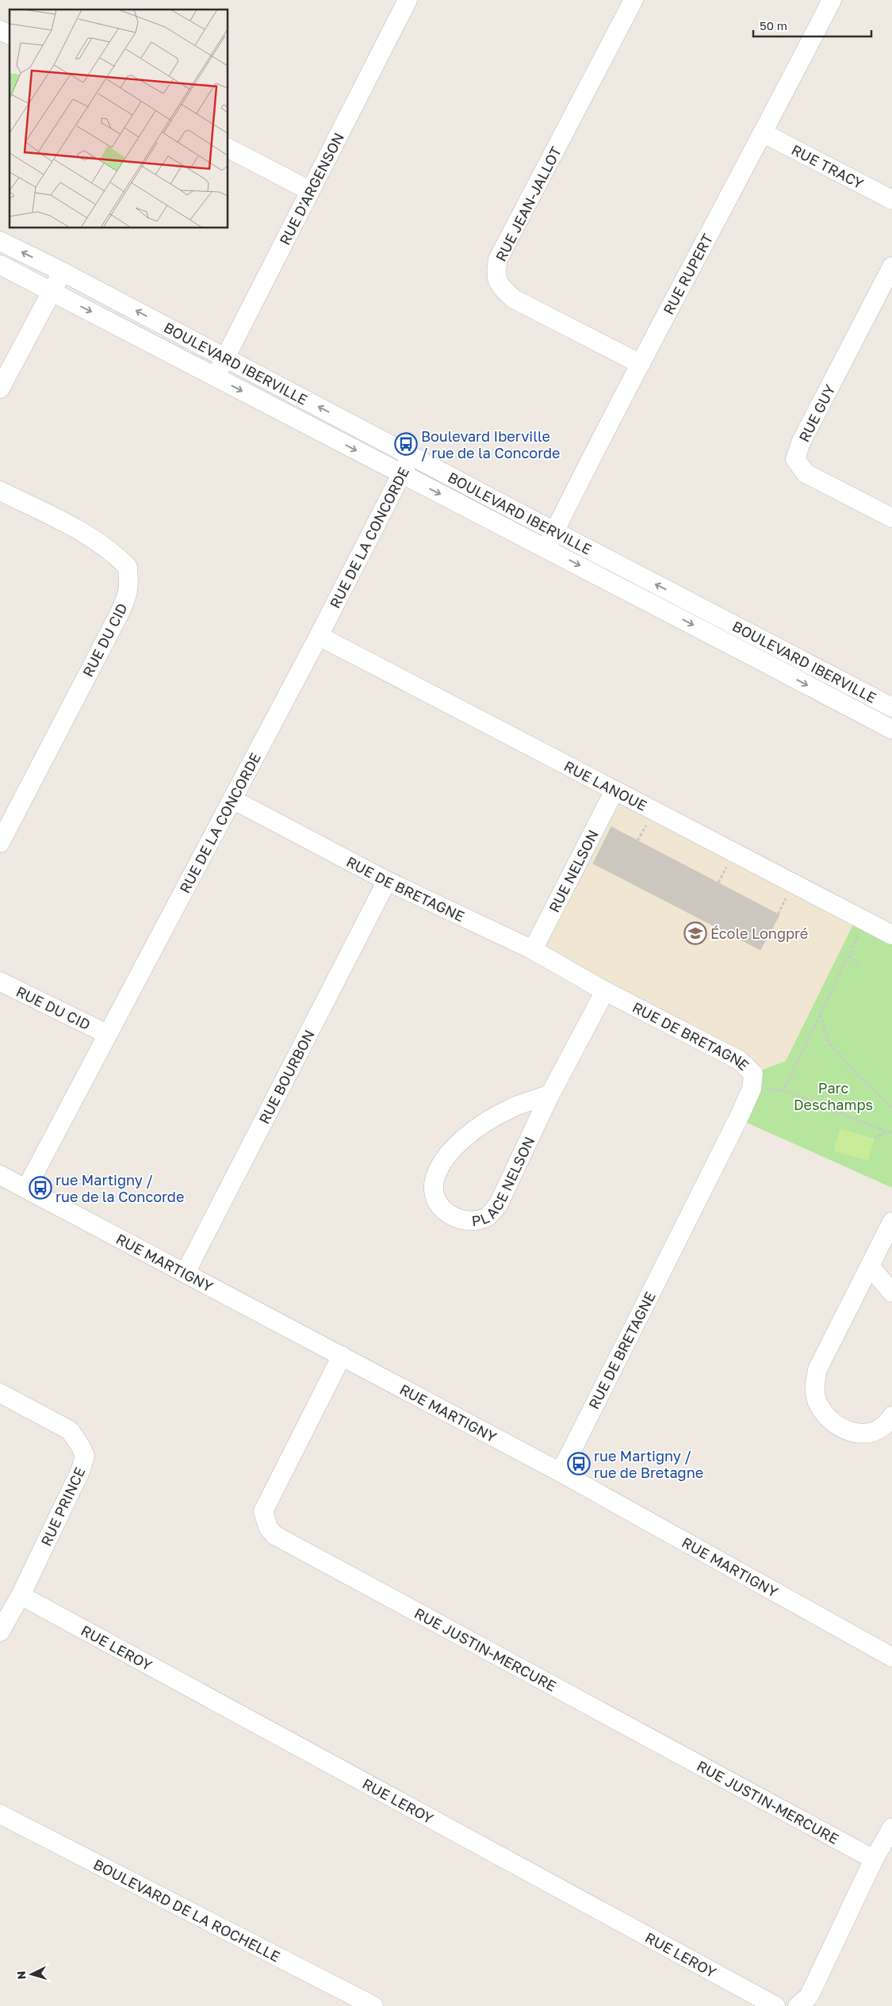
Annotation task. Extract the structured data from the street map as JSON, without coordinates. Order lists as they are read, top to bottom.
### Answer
{
  "streets": {
    "street": [
      "RUE TRACY",
      "RUE D'ARGENSON",
      "RUE JEAN-JALLOT",
      "RUE RUPERT",
      "BOULEVARD IBERVILLE",
      "RUE GUY",
      "RUE DE LA CONCORDE",
      "RUE DU CID",
      "RUE LANOUE",
      "RUE NELSON",
      "RUE DE BRETAGNE",
      "RUE BOURBON",
      "PLACE NELSON",
      "RUE MARTIGNY",
      "RUE PRINCE",
      "RUE LEROY",
      "RUE JUSTIN-MERCURE",
      "BOULEVARD DE LA ROCHELLE"
    ]
  },
  "crossings": [
    ["RUE TRACY", "RUE RUPERT"],
    ["RUE D'ARGENSON", "BOULEVARD IBERVILLE"],
    ["RUE JEAN-JALLOT", "RUE RUPERT"],
    ["RUE RUPERT", "BOULEVARD IBERVILLE"],
    ["BOULEVARD IBERVILLE", "RUE DE LA CONCORDE"],
    ["RUE DE LA CONCORDE", "RUE DU CID"],
    ["RUE DE LA CONCORDE", "RUE LANOUE"],
    ["RUE DE LA CONCORDE", "RUE DE BRETAGNE"],
    ["RUE DE LA CONCORDE", "RUE MARTIGNY"],
    ["RUE LANOUE", "RUE NELSON"],
    ["RUE NELSON", "RUE DE BRETAGNE"],
    ["RUE DE BRETAGNE", "RUE BOURBON"],
    ["RUE DE BRETAGNE", "PLACE NELSON"],
    ["RUE DE BRETAGNE", "RUE MARTIGNY"],
    ["RUE BOURBON", "RUE MARTIGNY"],
    ["RUE MARTIGNY", "RUE JUSTIN-MERCURE"],
    ["RUE PRINCE", "RUE LEROY"]
  ],
  "parks": ["Parc Deschamps"],
  "places": {
    "bus stop": ["Boulevard Iberville / rue de la Concorde", "rue Martigny / rue de la Concorde", "rue Martigny / rue de Bretagne"],
    "school or university": ["École Longpré"]
  },
  "scale_bar": "50 m",
  "north": "left"
}
